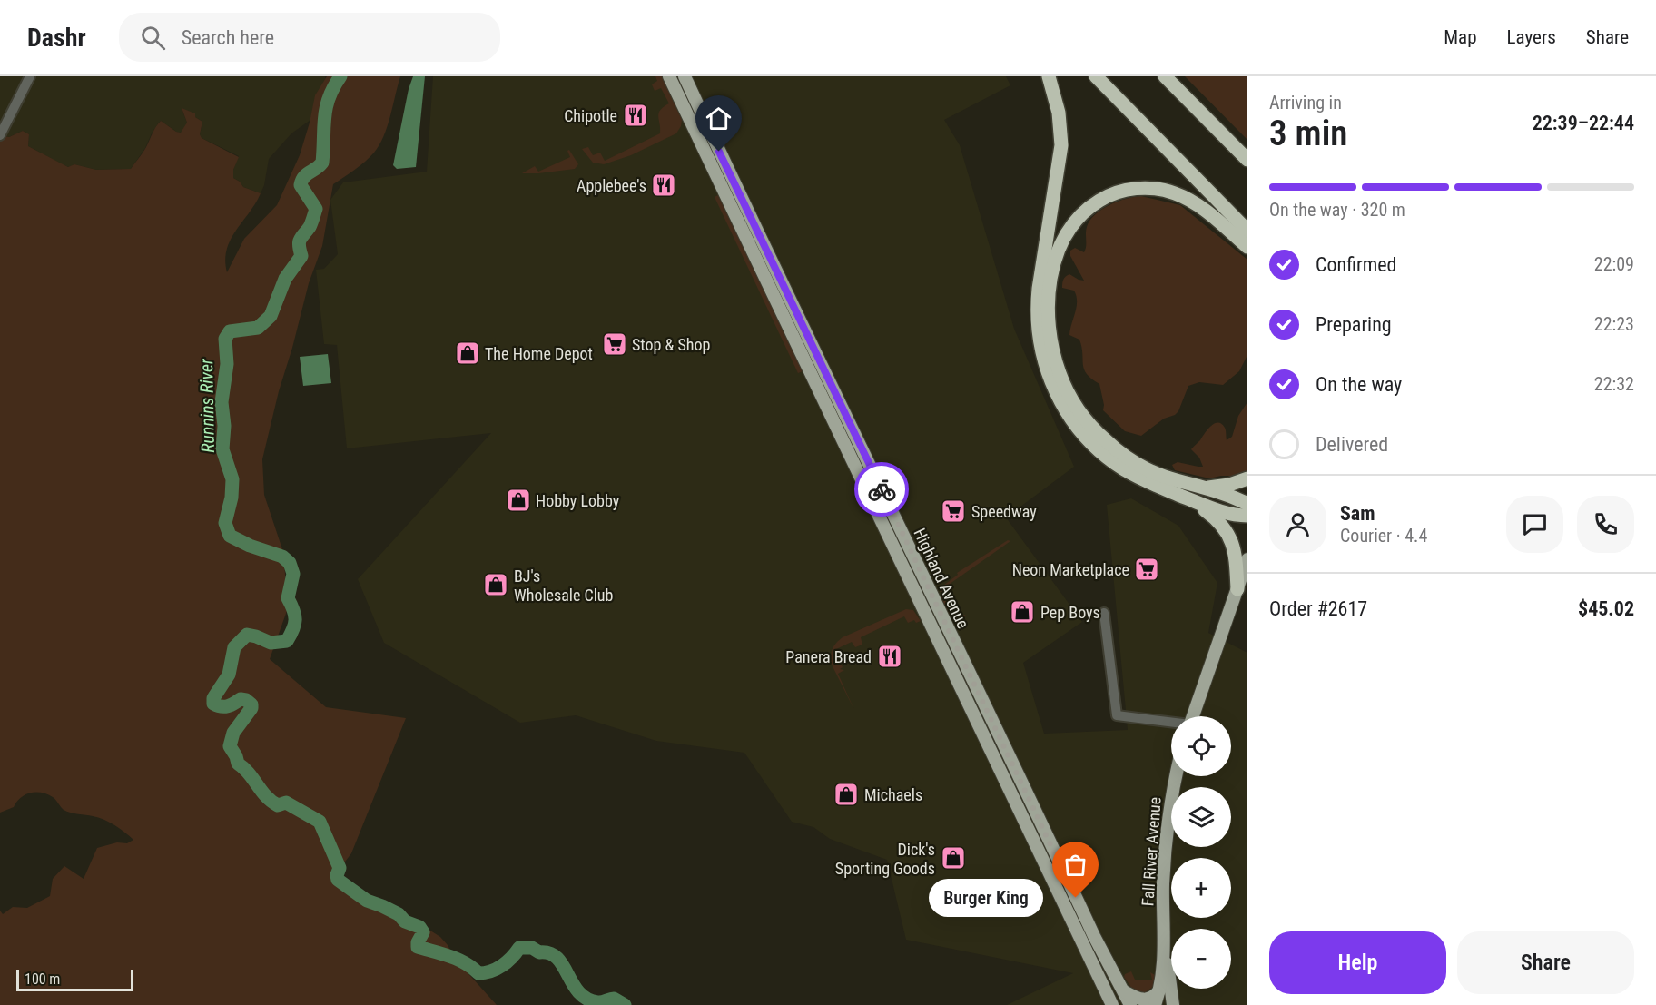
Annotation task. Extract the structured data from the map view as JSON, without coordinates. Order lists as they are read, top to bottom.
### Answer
{
  "streets": {
    "main road": ["Highland Avenue", "Fall River Avenue"]
  },
  "water": ["Runnins River"],
  "places": {
    "restaurant": ["Chipotle", "Applebee's", "Panera Bread"],
    "supermarket": ["Stop & Shop", "Speedway", "Neon Marketplace"],
    "shop": [
      "The Home Depot",
      "Hobby Lobby",
      "BJ's Wholesale Club",
      "Pep Boys",
      "Michaels",
      "Dick's Sporting Goods"
    ],
    "other": ["Burger King"]
  },
  "scale_bar": "100 m",
  "page": {
    "header": "Dashr",
    "search": "Search here",
    "nav": ["Map", "Layers", "Share"],
    "heading": ["3 min", "Arriving in", "22:39–22:44"],
    "panel": [
      "Sam",
      "Courier · 4.4",
      "Order #2617",
      "$45.02"
    ],
    "bar": "On the way · 320 m",
    "list": [
      ["Confirmed", "22:09"],
      ["Preparing", "22:23"],
      ["On the way", "22:32"],
      "Delivered"
    ],
    "map_buttons": ["+", "−"],
    "bubble": "Burger King",
    "buttons": ["Help", "Share"],
    "scale": "100 m"
  }
}
